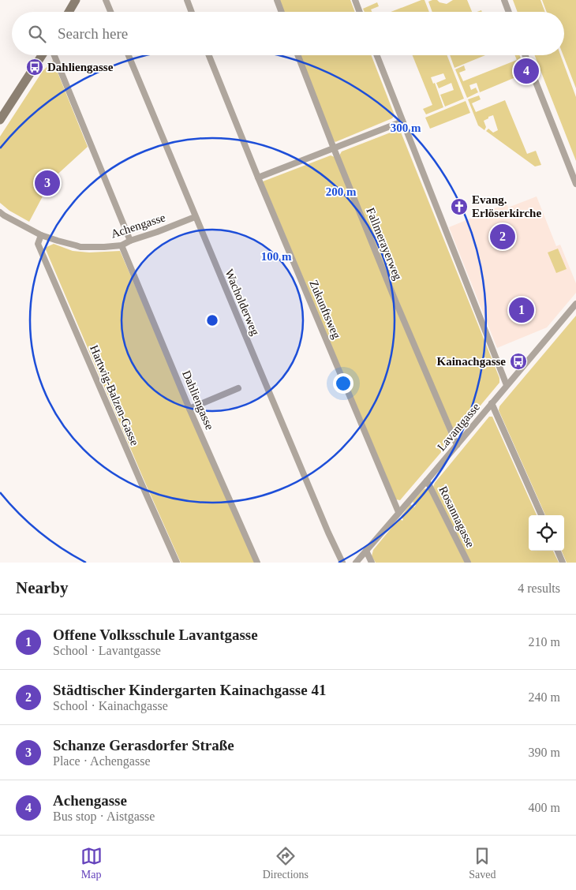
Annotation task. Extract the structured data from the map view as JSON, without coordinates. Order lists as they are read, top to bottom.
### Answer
{
  "streets": {
    "street": [
      "Achengasse",
      "Fallmerayerweg",
      "Wacholderweg",
      "Zukunftsweg",
      "Hartwig-Balzen-Gasse",
      "Dahliengasse",
      "Lavantgasse",
      "Rosannagasse"
    ]
  },
  "crossings": [
    ["Achengasse", "Wacholderweg"],
    ["Achengasse", "Hartwig-Balzen-Gasse"],
    ["Achengasse", "Dahliengasse"],
    ["Fallmerayerweg", "Lavantgasse"],
    ["Zukunftsweg", "Lavantgasse"],
    ["Lavantgasse", "Rosannagasse"]
  ],
  "places": {
    "bus stop": ["Dahliengasse", "Kainachgasse"],
    "church": ["Evang. Erlöserkirche"]
  },
  "page": {
    "search": "Search here",
    "pins": [
      "4",
      "3",
      "2",
      "1"
    ],
    "heading": ["Nearby", "4 results"],
    "list": [
      {
        "mark": "1",
        "name": "Offene Volksschule Lavantgasse",
        "note": "School · Lavantgasse",
        "value": "210 m"
      },
      {
        "mark": "2",
        "name": "Städtischer Kindergarten Kainachgasse 41",
        "note": "School · Kainachgasse",
        "value": "240 m"
      },
      {
        "mark": "3",
        "name": "Schanze Gerasdorfer Straße",
        "note": "Place · Achengasse",
        "value": "390 m"
      },
      {
        "mark": "4",
        "name": "Achengasse",
        "note": "Bus stop · Aistgasse",
        "value": "400 m"
      }
    ],
    "nav": ["Map", "Directions", "Saved"]
  },
  "rings": ["300 m", "200 m", "100 m"]
}
